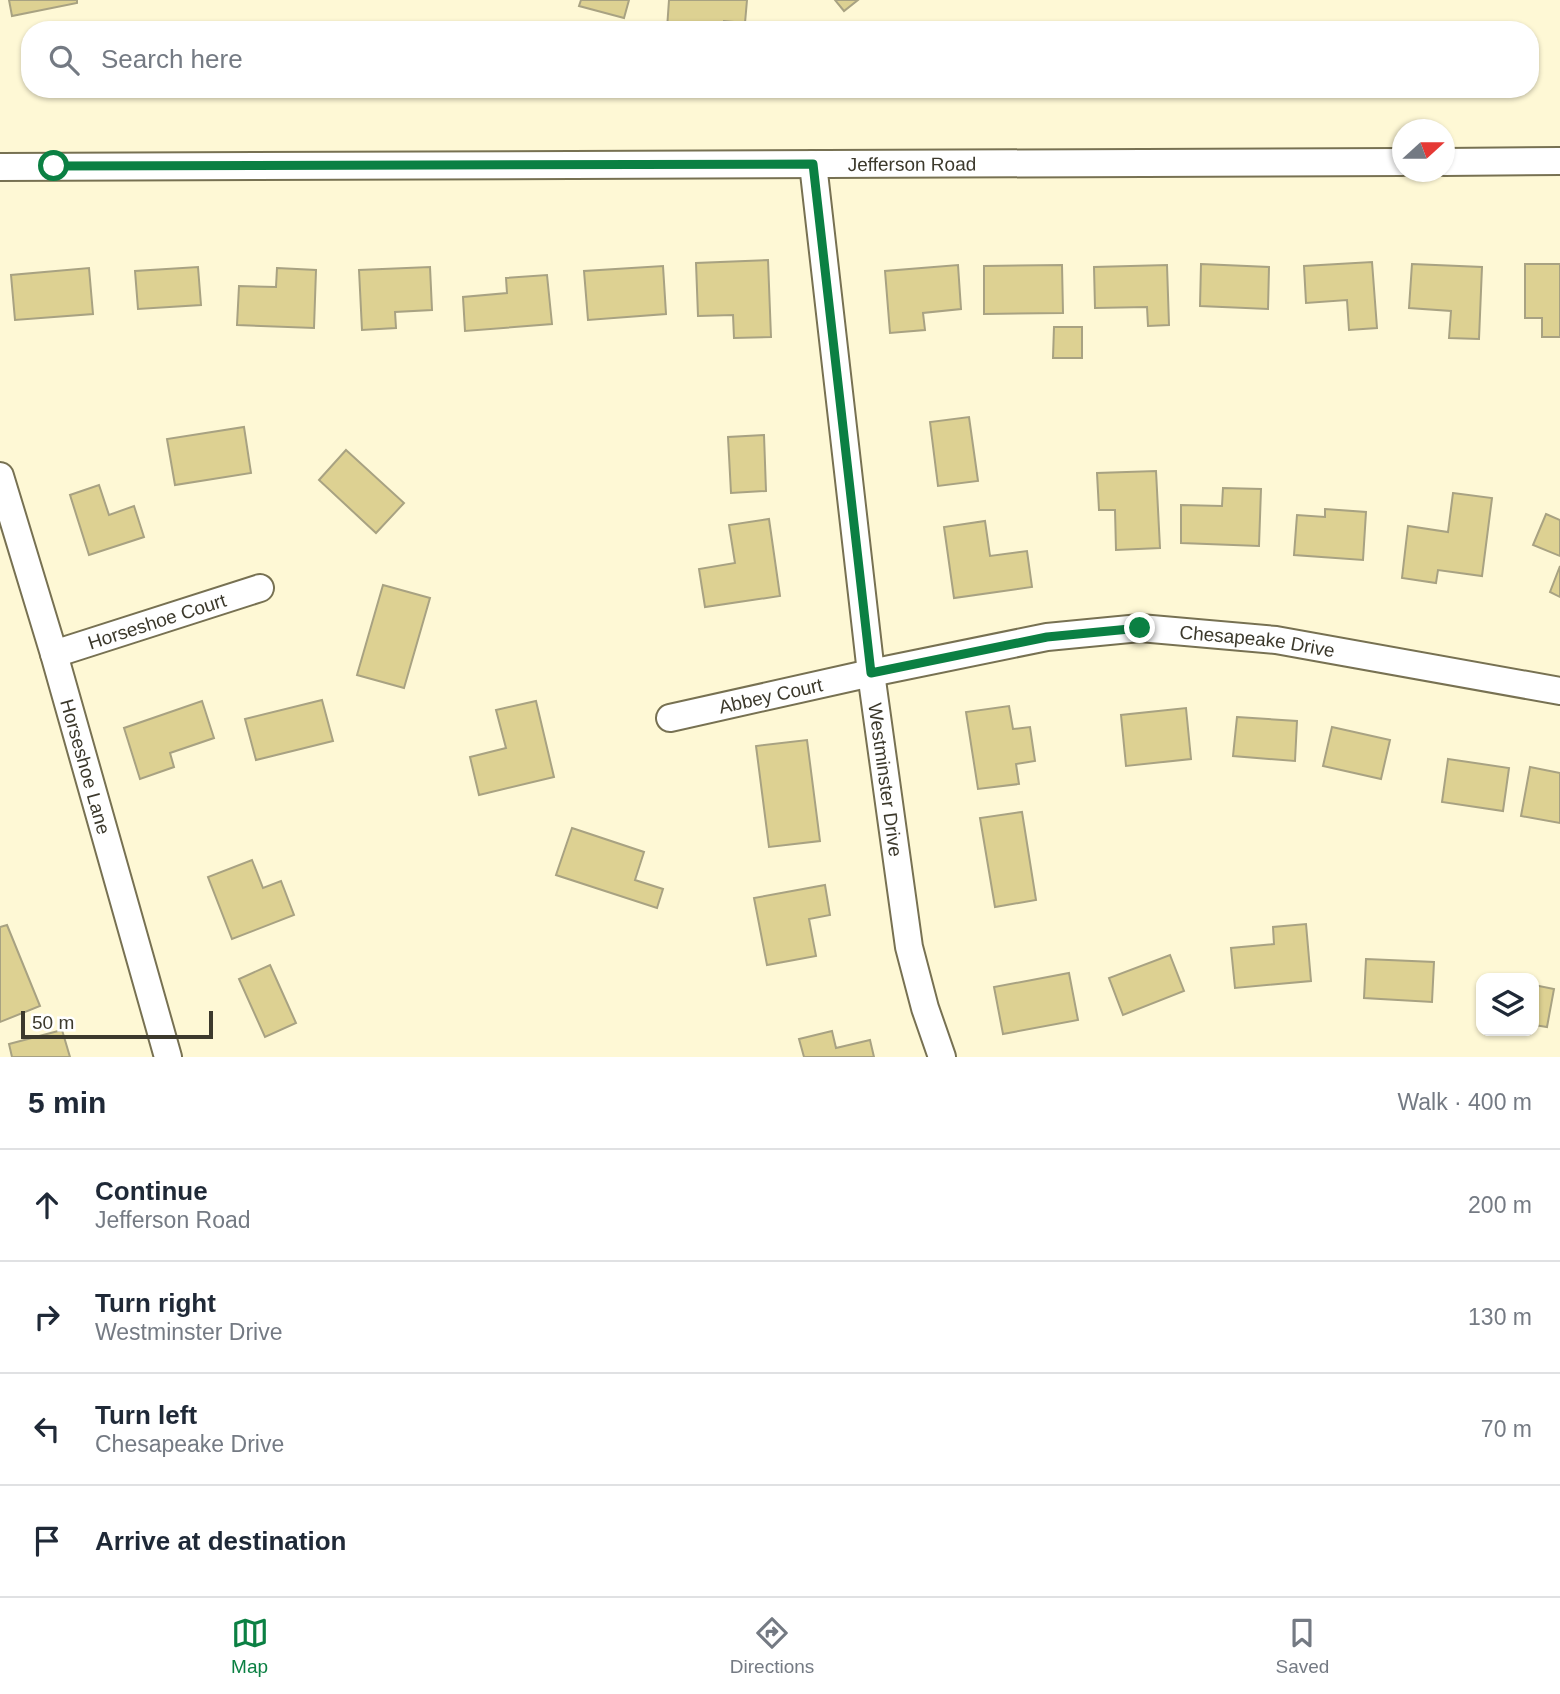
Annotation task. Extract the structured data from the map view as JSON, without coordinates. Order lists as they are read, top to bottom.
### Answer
{
  "streets": {
    "street": [
      "Jefferson Road",
      "Horseshoe Court",
      "Chesapeake Drive",
      "Abbey Court",
      "Horseshoe Lane",
      "Westminster Drive"
    ]
  },
  "crossings": [
    ["Jefferson Road", "Westminster Drive"],
    ["Horseshoe Court", "Horseshoe Lane"],
    ["Chesapeake Drive", "Abbey Court"],
    ["Chesapeake Drive", "Westminster Drive"],
    ["Abbey Court", "Westminster Drive"]
  ],
  "scale_bar": "50 m",
  "north": "right",
  "page": {
    "search": "Search here",
    "scale": "50 m",
    "heading": ["5 min", "Walk · 400 m"],
    "list": [
      ["Continue", "Jefferson Road", "200 m"],
      ["Turn right", "Westminster Drive", "130 m"],
      ["Turn left", "Chesapeake Drive", "70 m"],
      "Arrive at destination"
    ],
    "nav": ["Map", "Directions", "Saved"]
  }
}
